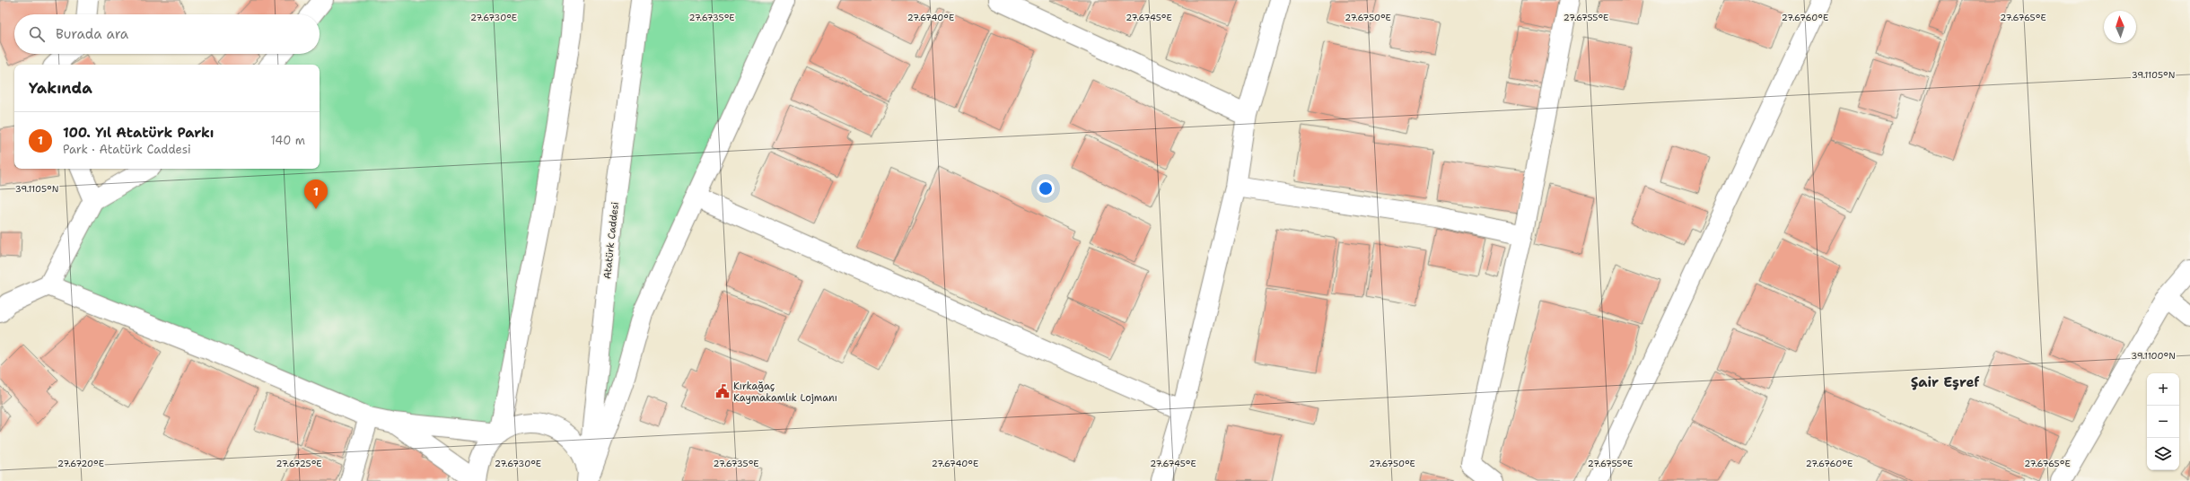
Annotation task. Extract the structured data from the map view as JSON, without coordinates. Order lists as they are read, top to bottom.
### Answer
{
  "streets": {
    "street": ["Atatürk Caddesi"]
  },
  "districts": ["Şair Eşref"],
  "places": {
    "public building": ["Kırkağaç Kaymakamlık Lojmanı"]
  },
  "north": "top",
  "page": {
    "search": "Burada ara",
    "heading": "Yakında",
    "list": [
      {
        "mark": "1",
        "name": "100. Yıl Atatürk Parkı",
        "note": "Park · Atatürk Caddesi",
        "value": "140 m"
      }
    ],
    "pins": "1",
    "map_buttons": ["+", "−"]
  },
  "coordinates": [
    "27.6730°E",
    "27.6735°E",
    "27.6740°E",
    "27.6745°E",
    "27.6750°E",
    "27.6755°E",
    "27.6760°E",
    "27.6765°E",
    "39.1105°N",
    "39.1100°N",
    "27.6720°E",
    "27.6725°E"
  ]
}
